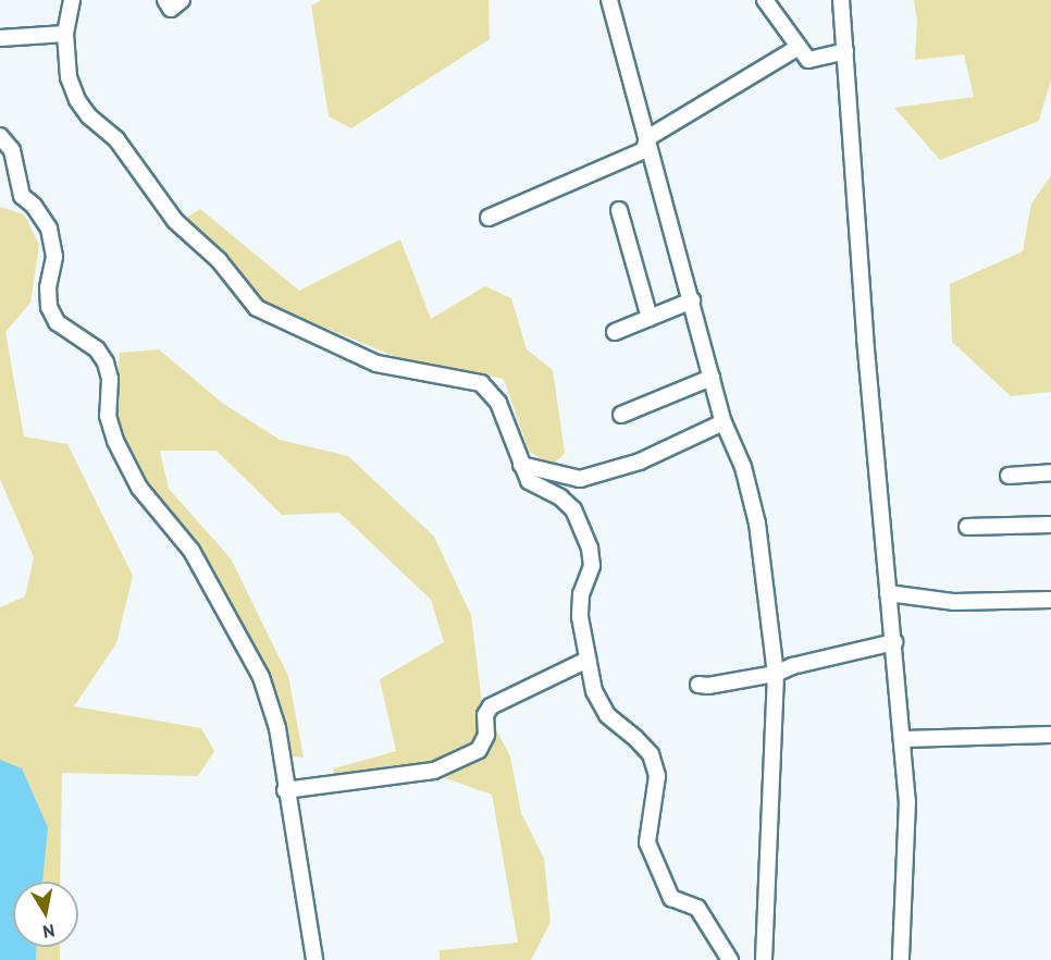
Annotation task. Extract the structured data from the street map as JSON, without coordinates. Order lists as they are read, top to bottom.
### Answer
{
  "north": "bottom"
}
